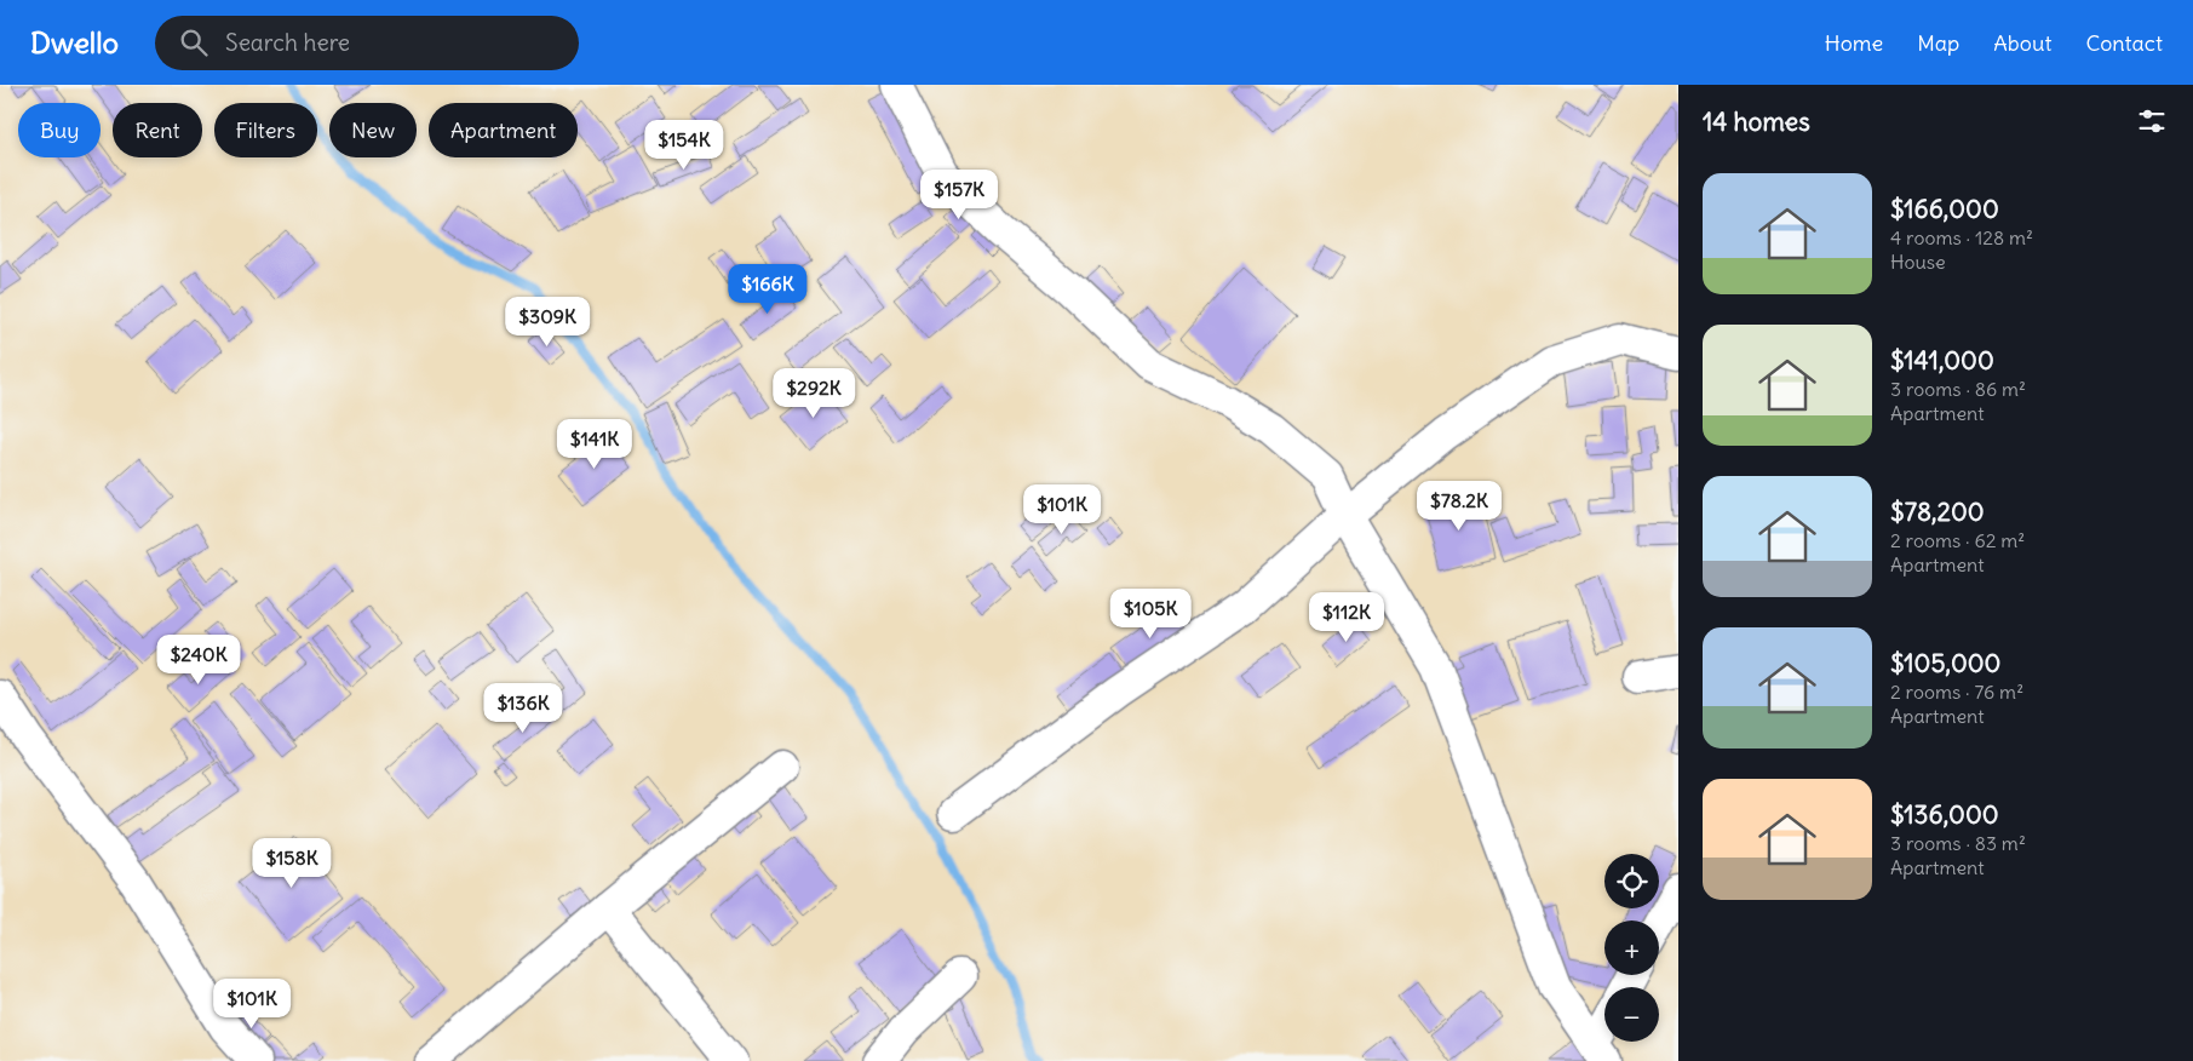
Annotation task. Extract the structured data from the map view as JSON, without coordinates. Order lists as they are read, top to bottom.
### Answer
{
  "page": {
    "header": "Dwello",
    "search": "Search here",
    "nav": [
      "Home",
      "Map",
      "About",
      "Contact"
    ],
    "heading": "14 homes",
    "chip": [
      "Buy",
      "Rent",
      "Filters",
      "New",
      "Apartment"
    ],
    "price": [
      "$154K",
      "$157K",
      "$166K",
      "$309K",
      "$292K",
      "$141K",
      "$78.2K",
      "$101K",
      "$105K",
      "$112K",
      "$240K",
      "$136K",
      "$158K",
      "$101K"
    ],
    "list": [
      {
        "name": "$166,000",
        "note": "4 rooms · 128 m² · House"
      },
      {
        "name": "$141,000",
        "note": "3 rooms · 86 m² · Apartment"
      },
      {
        "name": "$78,200",
        "note": "2 rooms · 62 m² · Apartment"
      },
      {
        "name": "$105,000",
        "note": "2 rooms · 76 m² · Apartment"
      },
      {
        "name": "$136,000",
        "note": "3 rooms · 83 m² · Apartment"
      }
    ],
    "map_buttons": ["+", "−"]
  }
}
